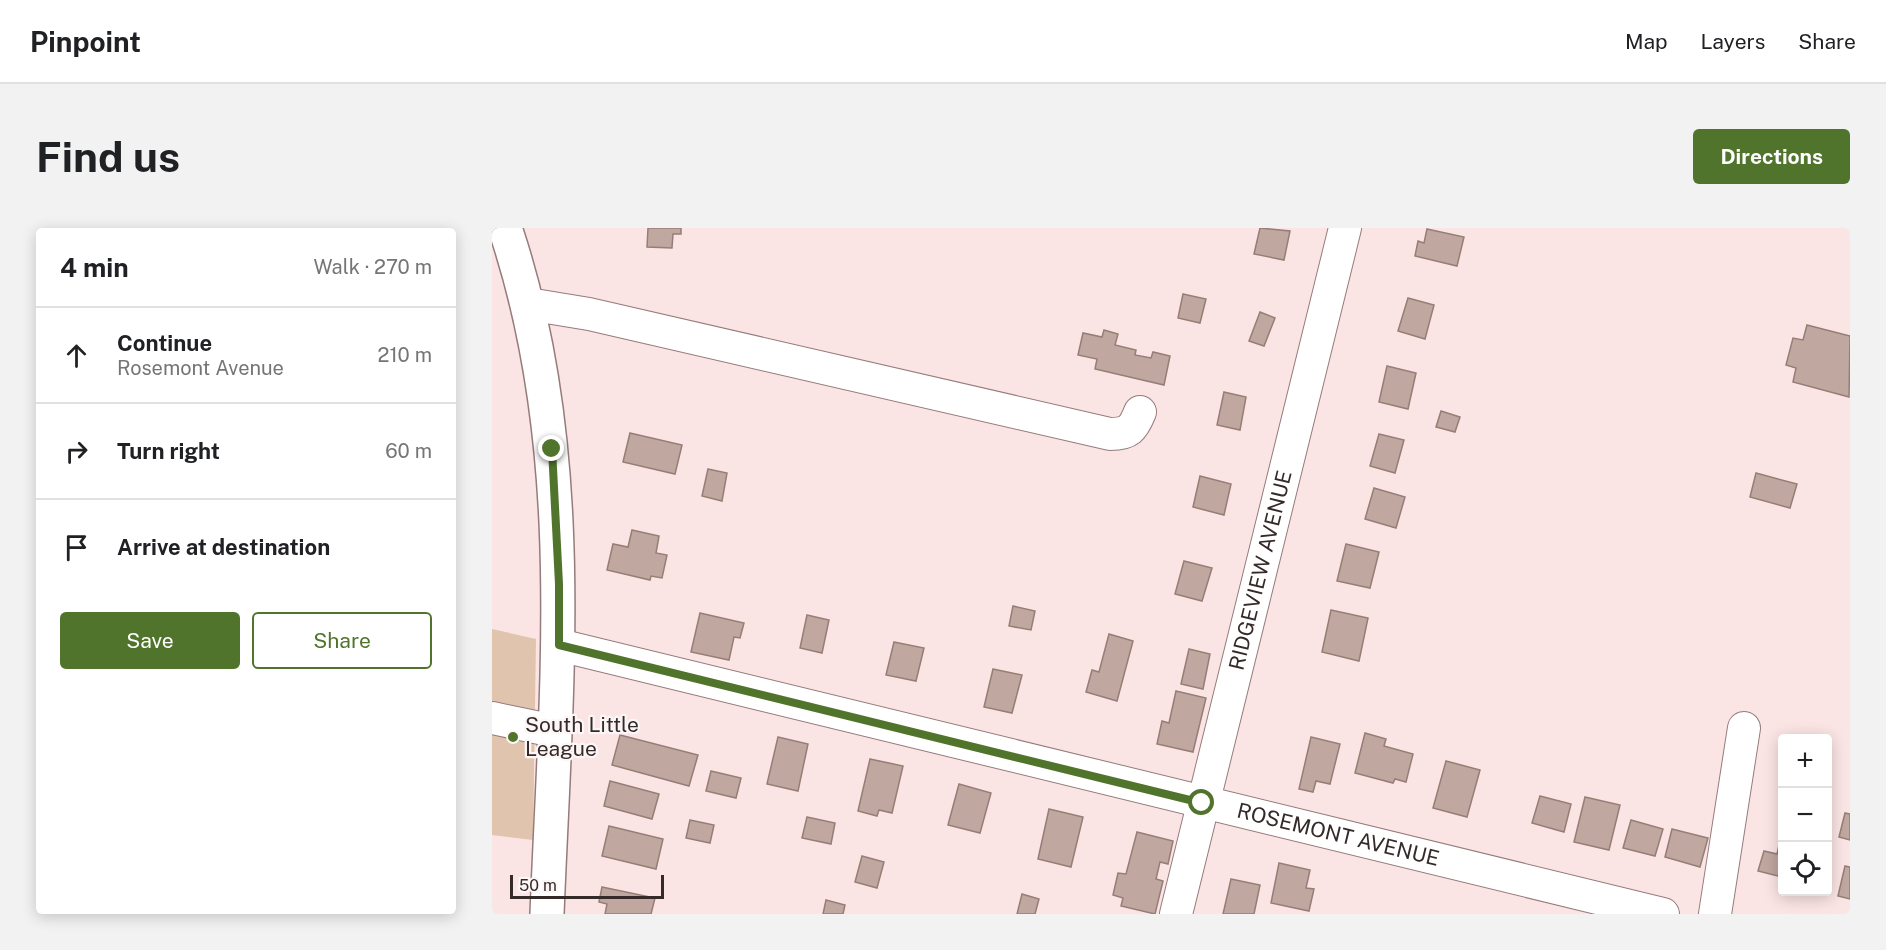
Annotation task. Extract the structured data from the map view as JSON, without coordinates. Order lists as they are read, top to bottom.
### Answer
{
  "streets": {
    "street": ["RIDGEVIEW AVENUE", "ROSEMONT AVENUE"]
  },
  "crossings": [
    ["RIDGEVIEW AVENUE", "ROSEMONT AVENUE"]
  ],
  "places": ["South Little League"],
  "scale_bar": "50 m",
  "page": {
    "header": "Pinpoint",
    "nav": ["Map", "Layers", "Share"],
    "buttons": [
      "Directions",
      ["Save", "Share"]
    ],
    "title": "Find us",
    "heading": ["4 min", "Walk · 270 m"],
    "list": [
      ["Continue", "Rosemont Avenue", "210 m"],
      ["Turn right", "60 m"],
      "Arrive at destination"
    ],
    "map_buttons": ["+", "−"],
    "scale": "50 m"
  }
}
